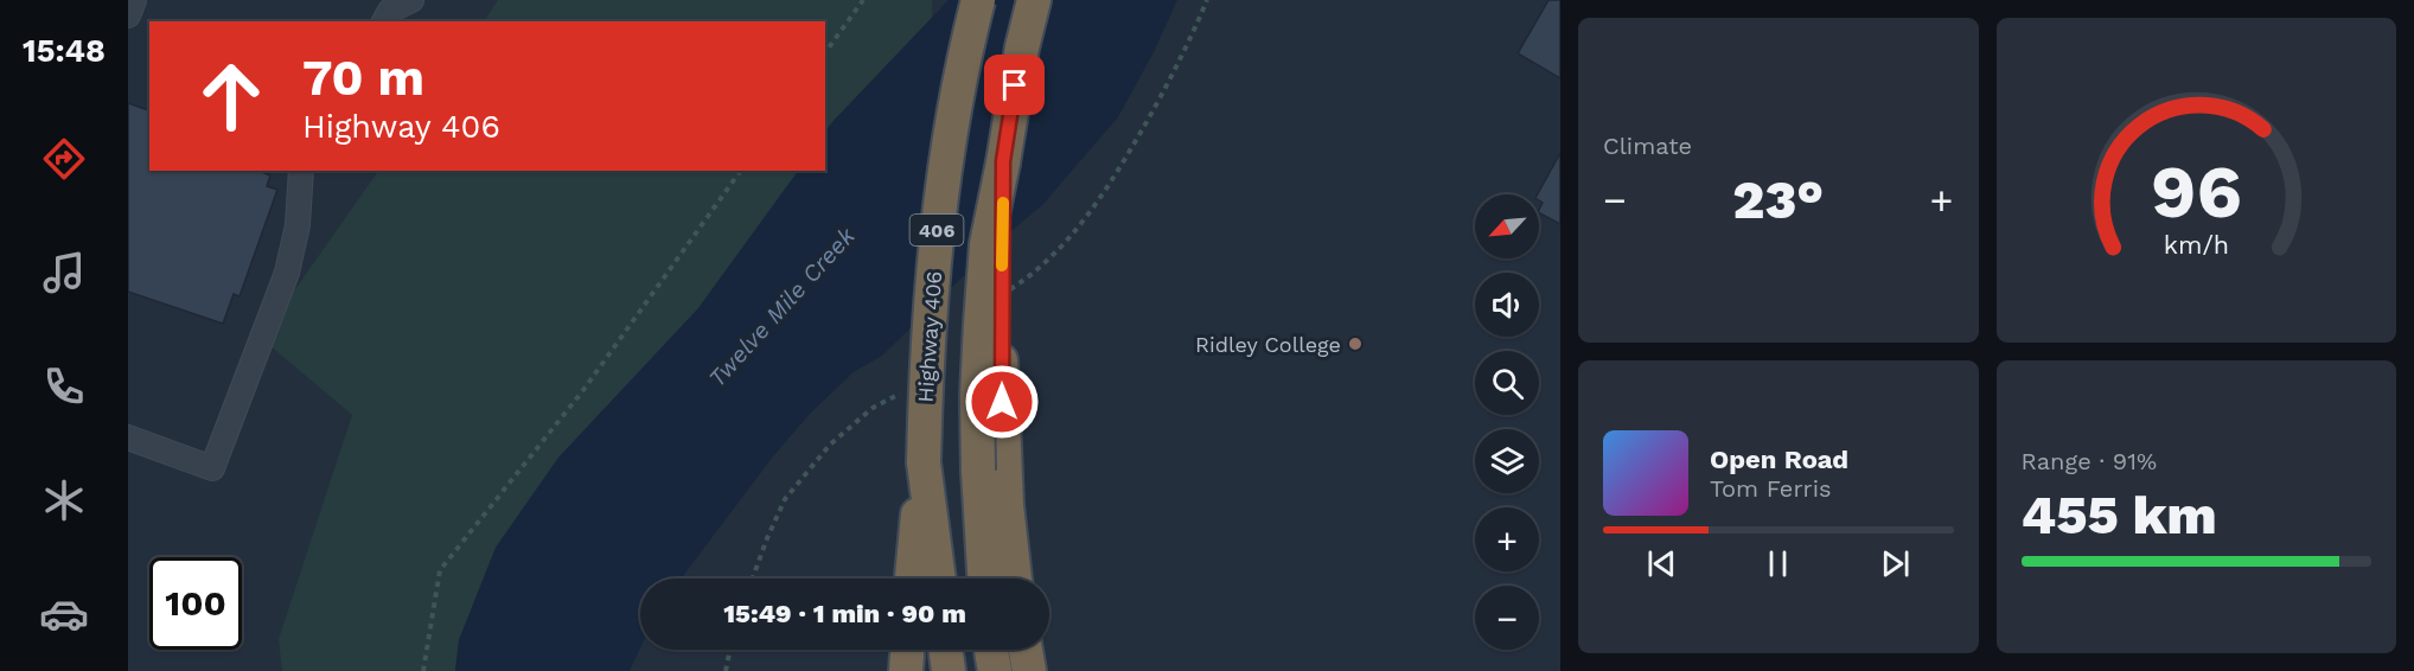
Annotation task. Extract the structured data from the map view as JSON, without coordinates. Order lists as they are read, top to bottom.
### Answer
{
  "streets": {
    "highway": ["406", "Highway 406"]
  },
  "water": ["Twelve Mile Creek"],
  "places": ["Ridley College"],
  "north": "bottom left",
  "page": {
    "tabs": "15:48",
    "tile": [
      "Climate",
      ["Range · 91%", "455 km"]
    ],
    "turn": ["70 m", "Highway 406"],
    "heat": ["−", "23°", "+"],
    "map_buttons": ["+", "−"],
    "song": ["Open Road", "Tom Ferris"],
    "limit": "100",
    "trip": "15:49 · 1 min · 90 m",
    "gauge": ["96", "km/h"]
  }
}
